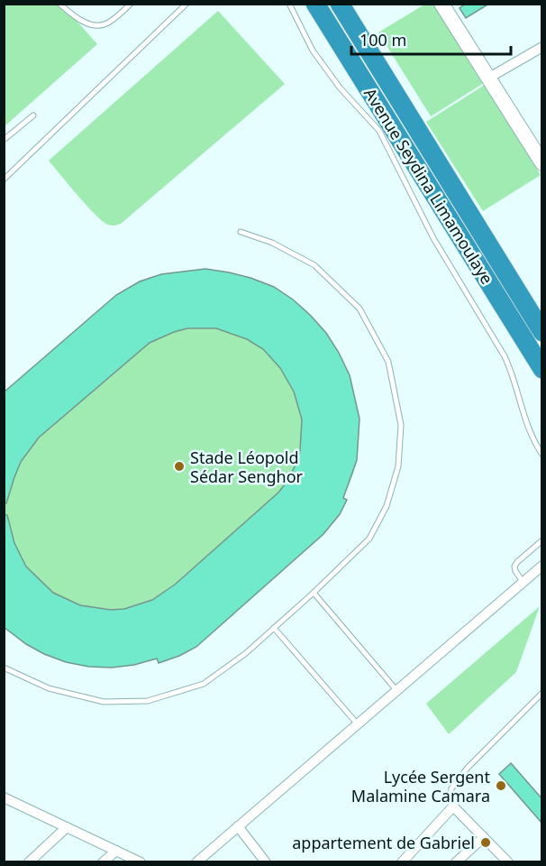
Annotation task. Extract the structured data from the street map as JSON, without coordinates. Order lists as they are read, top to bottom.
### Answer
{
  "streets": {
    "highway": ["Avenue Seydina Limamoulaye"]
  },
  "places": ["Stade Léopold Sédar Senghor", "Lycée Sergent Malamine Camara", "appartement de Gabriel"],
  "scale_bar": "100 m"
}
